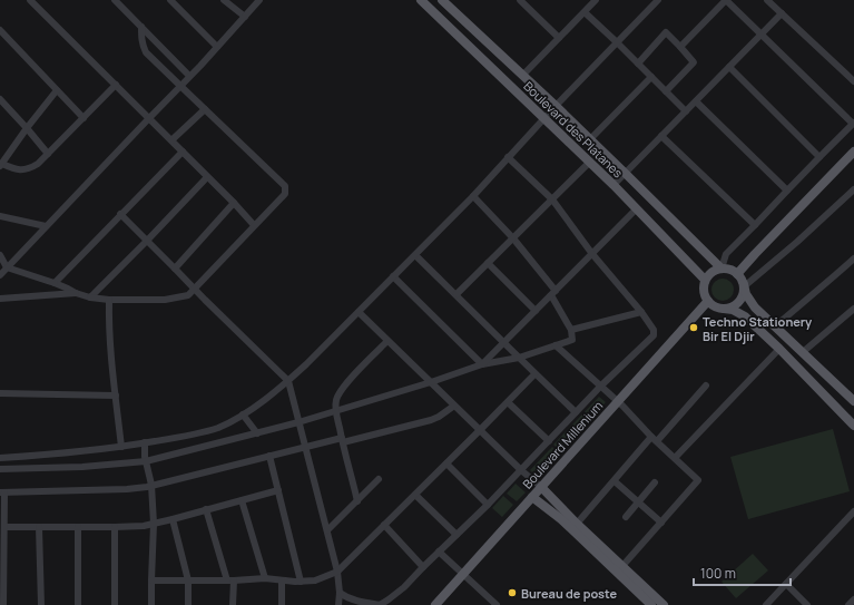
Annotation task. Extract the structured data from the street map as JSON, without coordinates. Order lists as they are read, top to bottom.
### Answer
{
  "streets": {
    "main road": ["Boulevard des Platanes", "Boulevard Millenium"]
  },
  "crossings": [
    ["Boulevard des Platanes", "Boulevard Millenium"]
  ],
  "places": ["Techno Stationery Bir El Djir", "Bureau de poste"],
  "scale_bar": "100 m"
}
